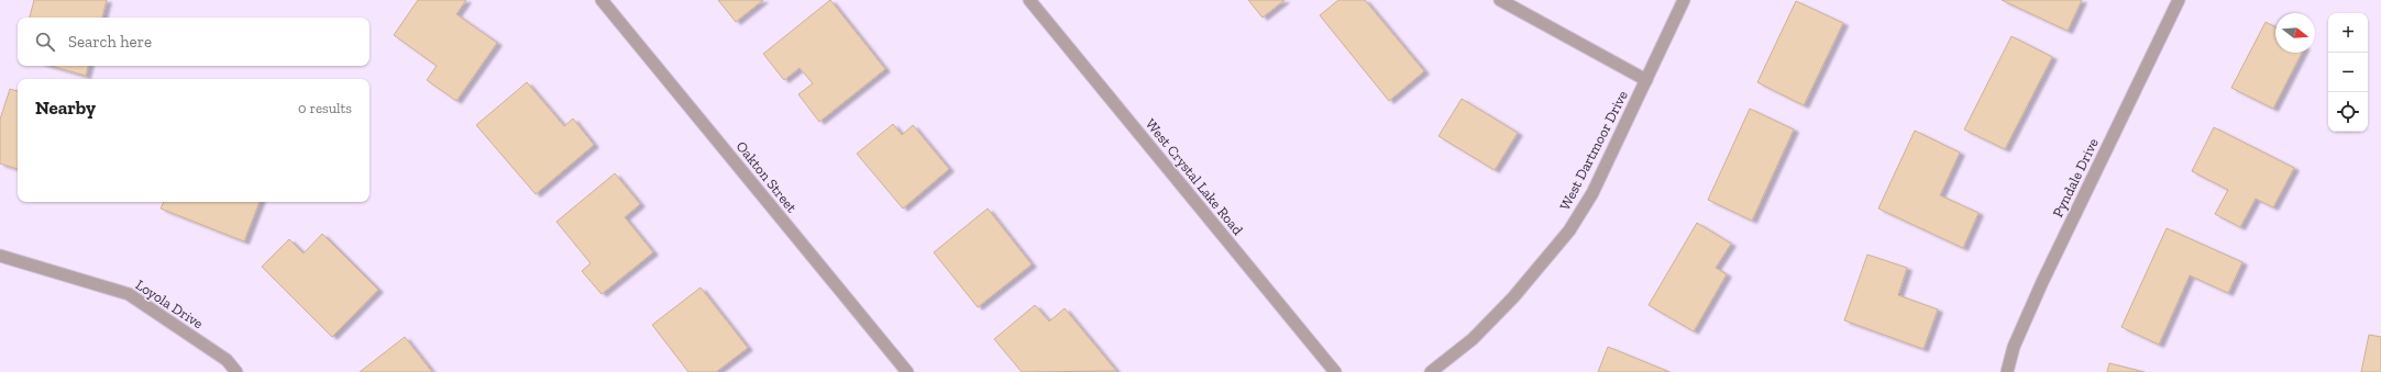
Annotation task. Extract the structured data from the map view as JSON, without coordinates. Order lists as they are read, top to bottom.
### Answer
{
  "streets": {
    "street": [
      "West Dartmoor Drive",
      "Oakton Street",
      "West Crystal Lake Road",
      "Pyndale Drive",
      "Loyola Drive"
    ]
  },
  "north": "right",
  "page": {
    "map_buttons": ["+", "−"],
    "search": "Search here",
    "heading": ["Nearby", "0 results"]
  }
}
